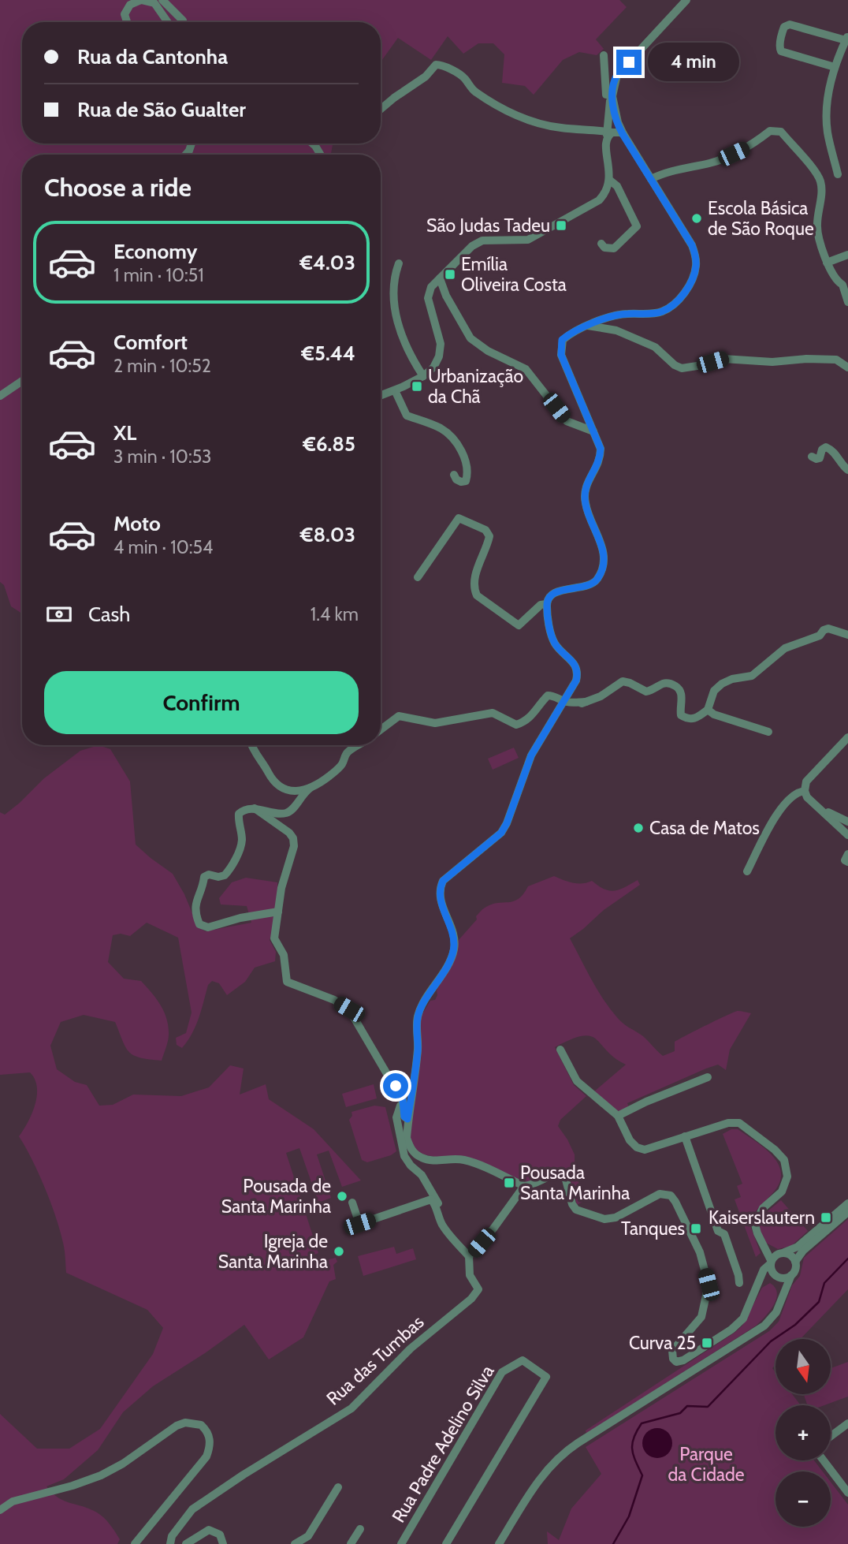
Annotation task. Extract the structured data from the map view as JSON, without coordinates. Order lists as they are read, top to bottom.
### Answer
{
  "streets": {
    "street": ["Rua das Tumbas", "Rua Padre Adelino Silva"]
  },
  "parks": ["Parque da Cidade"],
  "places": {
    "other": [
      "Escola Básica de São Roque",
      "Casa de Matos",
      "Pousada de Santa Marinha",
      "Igreja de Santa Marinha"
    ],
    "transit": [
      "São Judas Tadeu",
      "Emília Oliveira Costa",
      "Urbanização da Chã",
      "Pousada Santa Marinha",
      "Kaiserslautern",
      "Tanques",
      "Curva 25"
    ]
  },
  "north": "bottom",
  "page": {
    "banner": ["Rua da Cantonha", "Rua de São Gualter"],
    "bubble": "4 min",
    "heading": "Choose a ride",
    "list": [
      {
        "name": "Economy",
        "note": "1 min · 10:51",
        "value": "€4.03"
      },
      {
        "name": "Comfort",
        "note": "2 min · 10:52",
        "value": "€5.44"
      },
      {
        "name": "XL",
        "note": "3 min · 10:53",
        "value": "€6.85"
      },
      {
        "name": "Moto",
        "note": "4 min · 10:54",
        "value": "€8.03"
      }
    ],
    "pay": ["Cash", "1.4 km"],
    "buttons": "Confirm",
    "map_buttons": ["+", "−"]
  }
}
